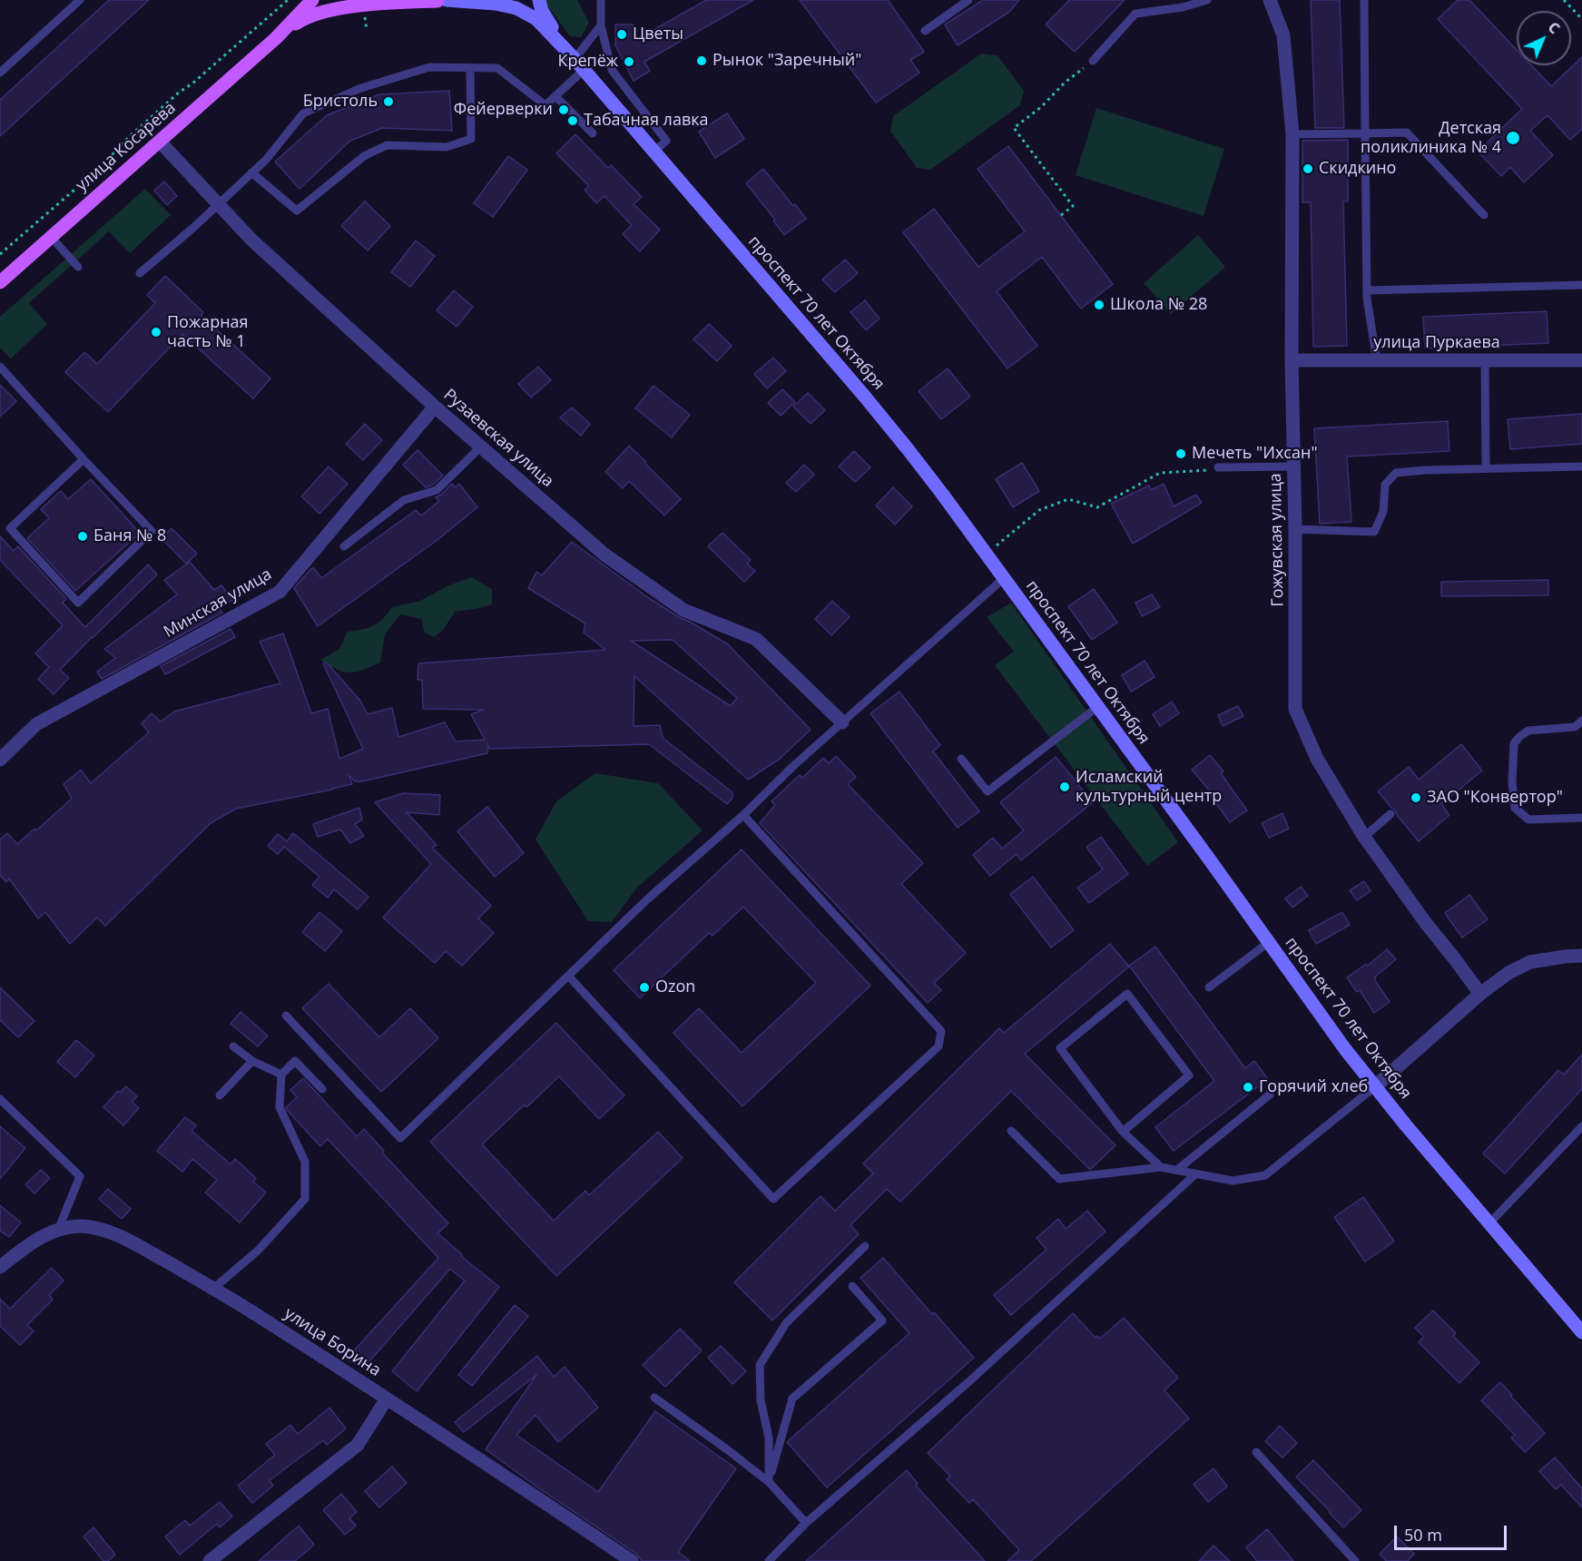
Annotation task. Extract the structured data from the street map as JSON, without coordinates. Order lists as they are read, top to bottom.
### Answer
{
  "streets": {
    "main road": ["улица Косарева", "проспект 70 лет Октября"],
    "street": [
      "улица Пуркаева",
      "Рузаевская улица",
      "Гожувская улица",
      "Минская улица",
      "улица Борина"
    ]
  },
  "crossings": [
    ["улица Косарева", "проспект 70 лет Октября"],
    ["улица Косарева", "Рузаевская улица"],
    ["улица Пуркаева", "Гожувская улица"],
    ["Рузаевская улица", "Минская улица"]
  ],
  "places": [
    "Цветы",
    "Рынок \"Заречный\"",
    "Крепёж",
    "Бристоль",
    "Фейерверки",
    "Табачная лавка",
    "Детская поликлиника № 4",
    "Скидкино",
    "Школа № 28",
    "Пожарная часть № 1",
    "Мечеть \"Ихсан\"",
    "Баня № 8",
    "Исламский культурный центр",
    "ЗАО \"Конвертор\"",
    "Ozon",
    "Горячий хлеб"
  ],
  "scale_bar": "50 m",
  "north": "top right"
}
